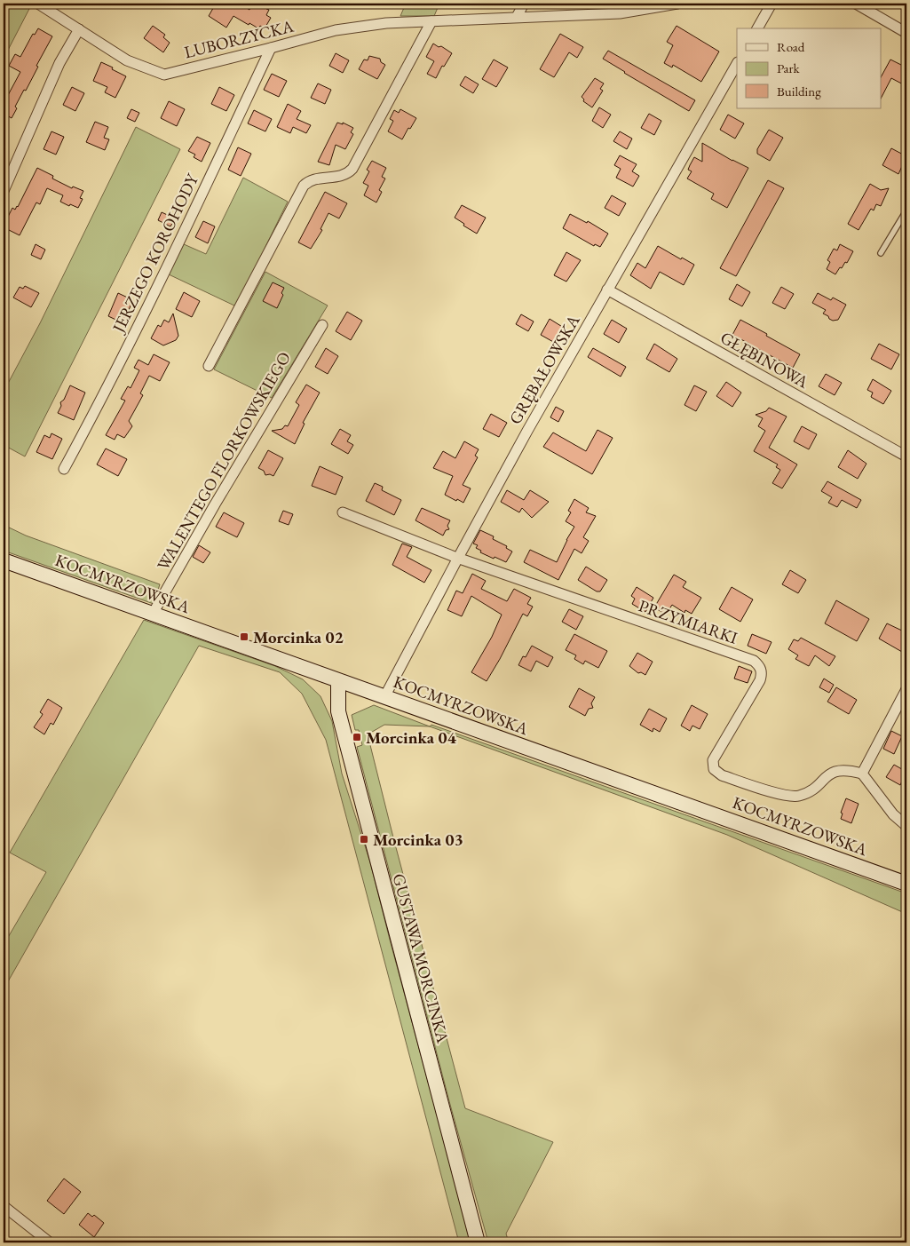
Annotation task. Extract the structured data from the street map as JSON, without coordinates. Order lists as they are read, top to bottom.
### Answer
{
  "streets": {
    "main road": ["KOCMYRZOWSKA", "GUSTAWA MORCINKA"],
    "street": [
      "LUBORZYCKA",
      "JERZEGO KOROHODY",
      "GŁĘBINOWA",
      "GRĘBAŁOWSKA",
      "WALENTEGO FLORKOWSKIEGO",
      "PRZYMIARKI"
    ]
  },
  "crossings": [
    ["LUBORZYCKA", "JERZEGO KOROHODY"],
    ["GŁĘBINOWA", "GRĘBAŁOWSKA"],
    ["GRĘBAŁOWSKA", "KOCMYRZOWSKA"],
    ["GRĘBAŁOWSKA", "PRZYMIARKI"],
    ["WALENTEGO FLORKOWSKIEGO", "KOCMYRZOWSKA"],
    ["KOCMYRZOWSKA", "GUSTAWA MORCINKA"]
  ],
  "places": {
    "transit": ["Morcinka 02", "Morcinka 04", "Morcinka 03"]
  },
  "legend": ["Road", "Park", "Building"]
}
